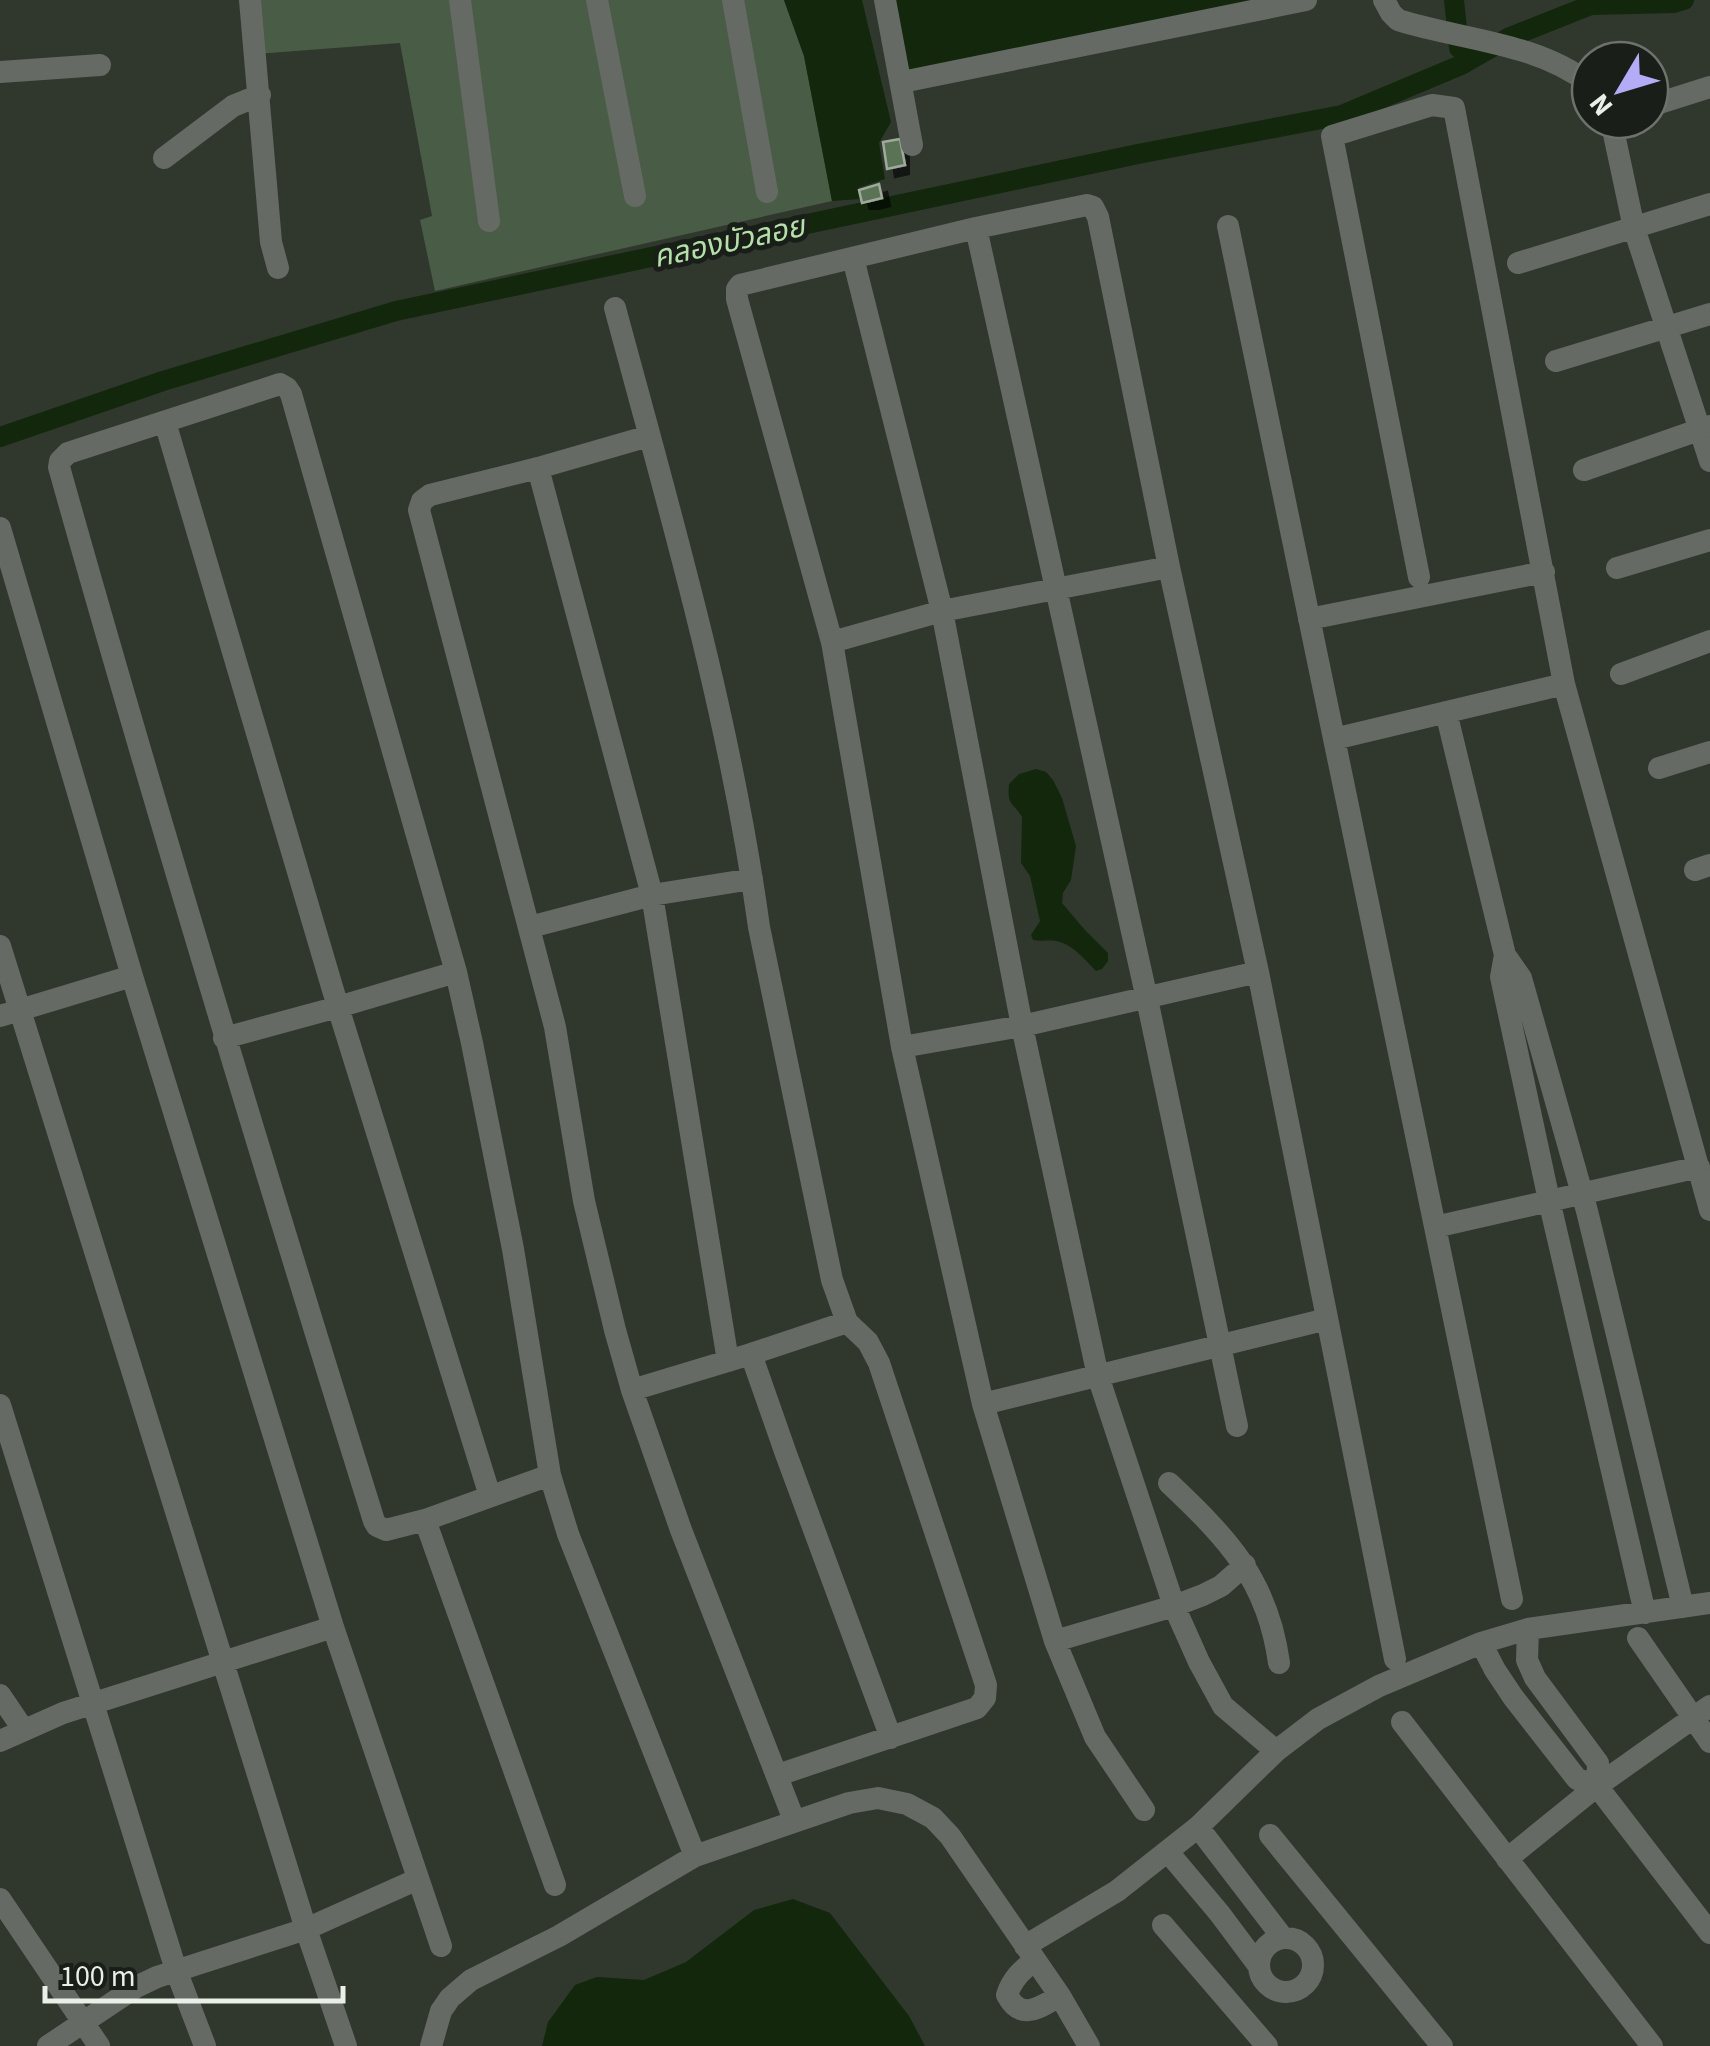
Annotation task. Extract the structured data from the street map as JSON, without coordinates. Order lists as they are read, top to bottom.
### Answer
{
  "water": ["คลองบัวลอย"],
  "scale_bar": "100 m",
  "north": "bottom left"
}
